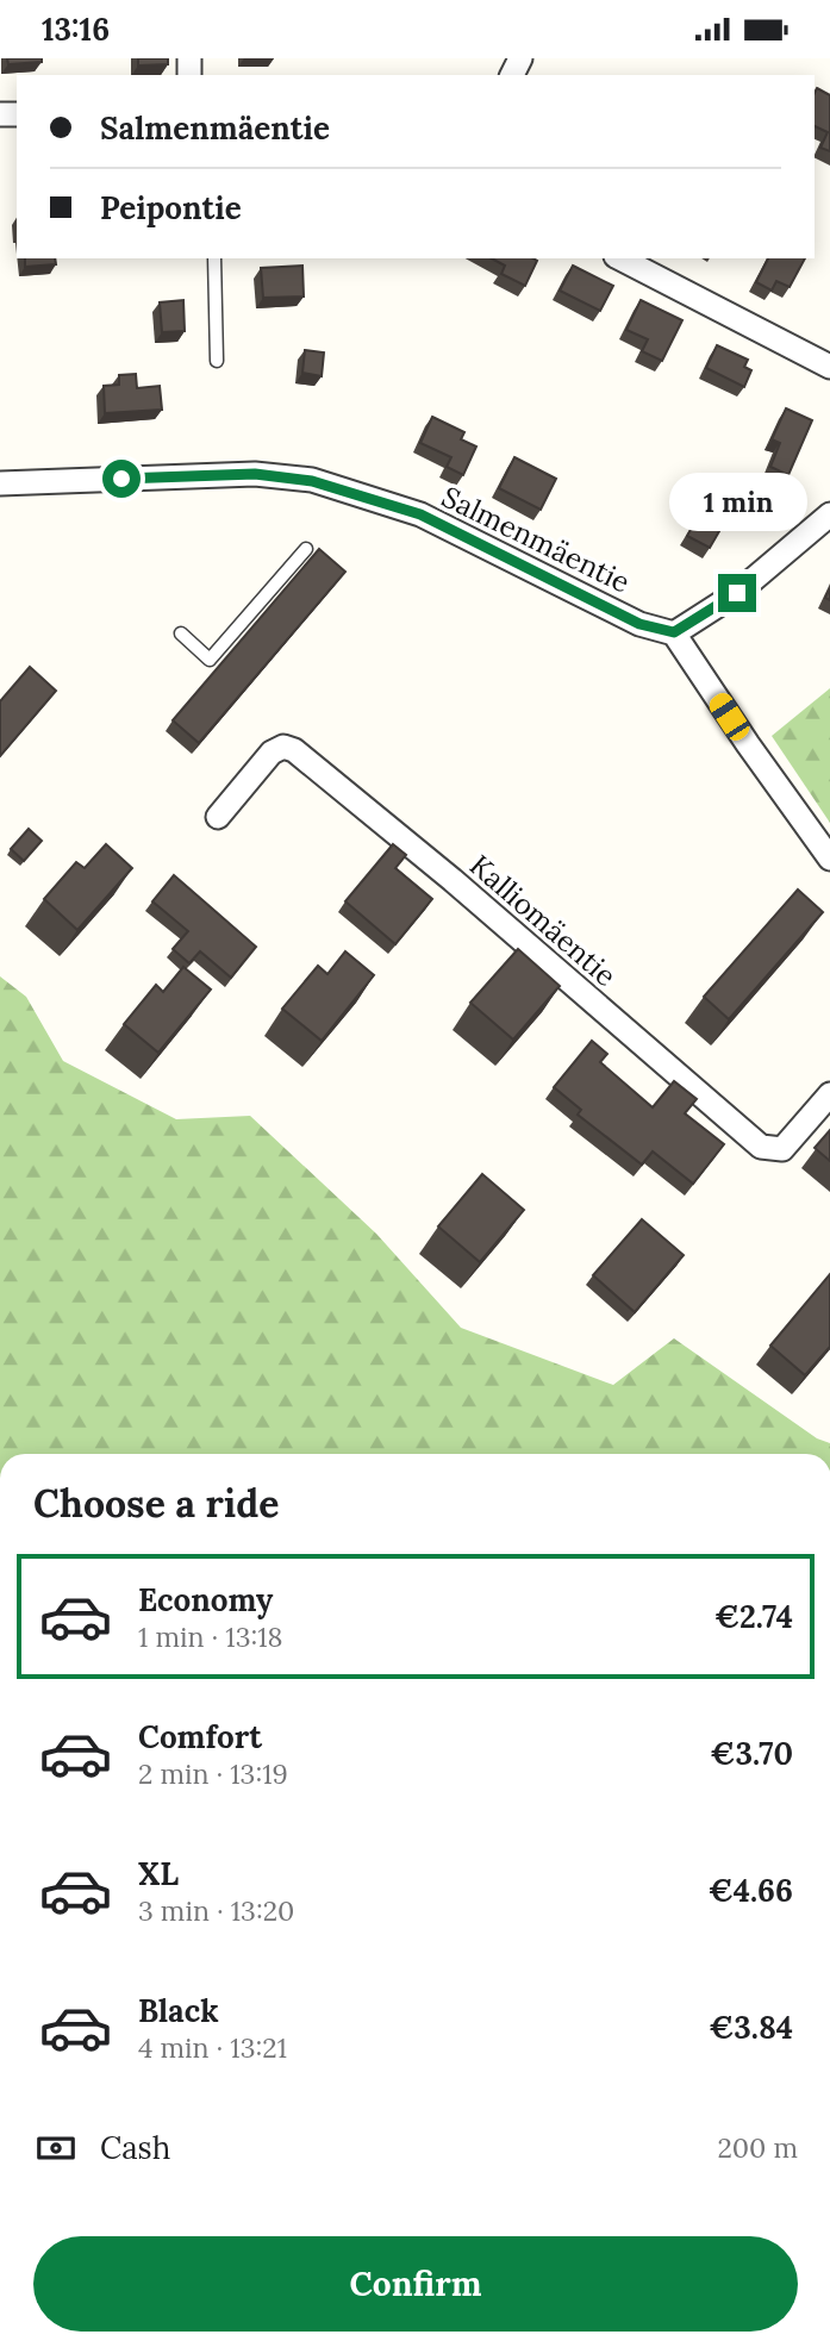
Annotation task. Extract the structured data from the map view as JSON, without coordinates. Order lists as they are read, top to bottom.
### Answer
{
  "streets": {
    "street": ["Salmenmäentie", "Kalliomäentie"]
  },
  "page": {
    "status": "13:16",
    "banner": ["Salmenmäentie", "Peipontie"],
    "bubble": "1 min",
    "heading": "Choose a ride",
    "list": [
      {
        "name": "Economy",
        "note": "1 min · 13:18",
        "value": "€2.74"
      },
      {
        "name": "Comfort",
        "note": "2 min · 13:19",
        "value": "€3.70"
      },
      {
        "name": "XL",
        "note": "3 min · 13:20",
        "value": "€4.66"
      },
      {
        "name": "Black",
        "note": "4 min · 13:21",
        "value": "€3.84"
      }
    ],
    "pay": ["Cash", "200 m"],
    "buttons": "Confirm"
  }
}
